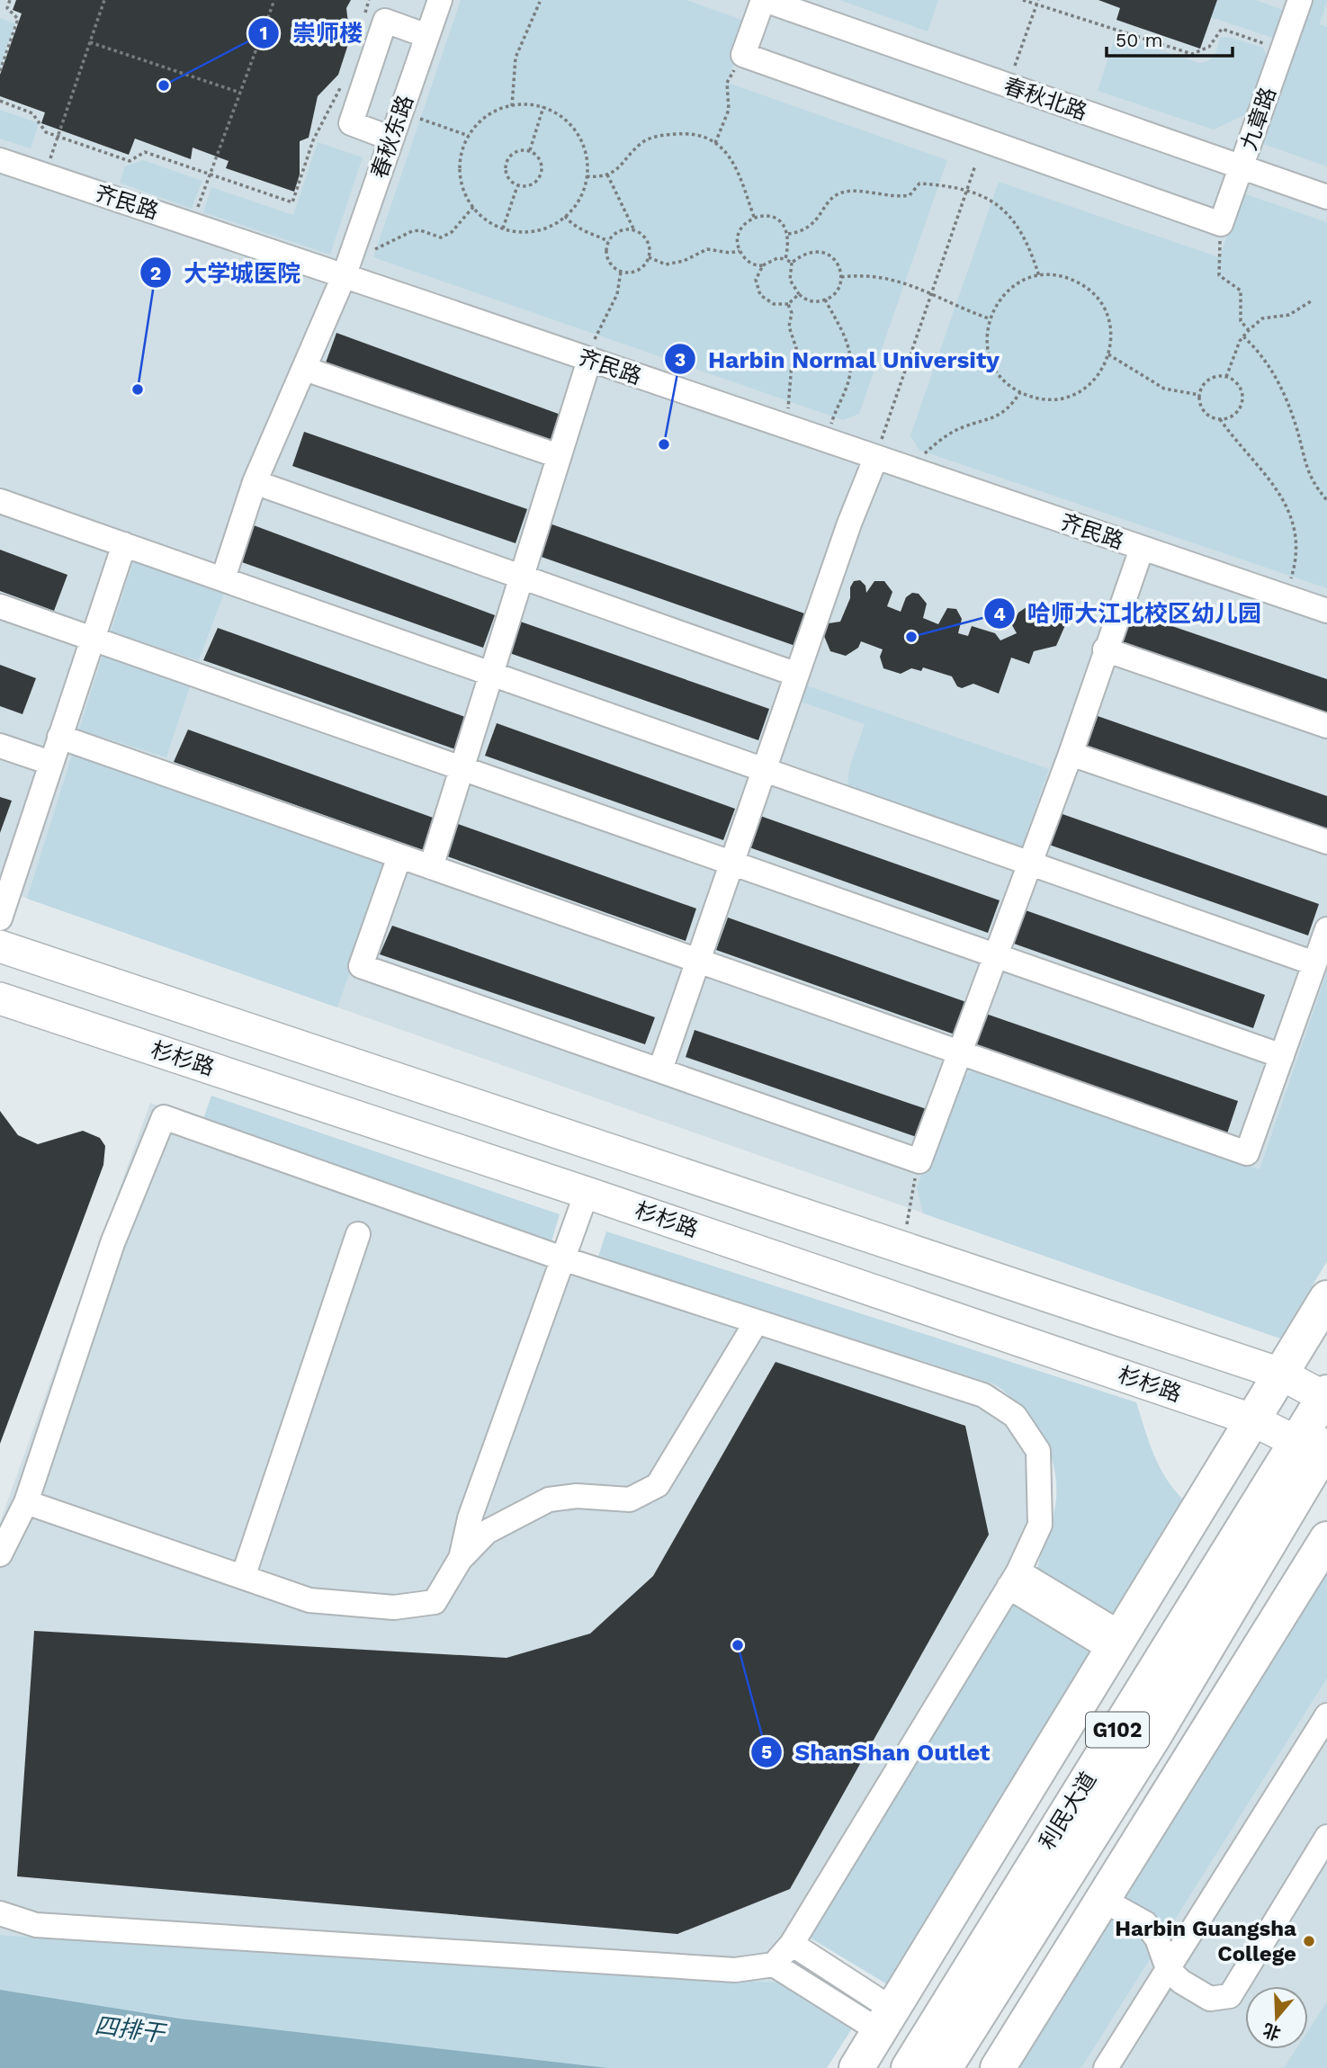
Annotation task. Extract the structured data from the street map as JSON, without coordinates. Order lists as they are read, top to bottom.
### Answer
{
  "streets": {
    "highway": ["G102", "利民大道"],
    "main road": ["杉杉路"],
    "street": [
      "春秋北路",
      "九章路",
      "春秋东路",
      "齐民路"
    ]
  },
  "crossings": [
    ["春秋北路", "九章路"],
    ["春秋东路", "齐民路"],
    ["杉杉路", "利民大道"]
  ],
  "water": ["四排干"],
  "places": [
    "崇师楼",
    "大学城医院",
    "Harbin Normal University",
    "哈师大江北校区幼儿园",
    "ShanShan Outlet",
    "Harbin Guangsha College"
  ],
  "scale_bar": "50 m",
  "north": "bottom"
}
